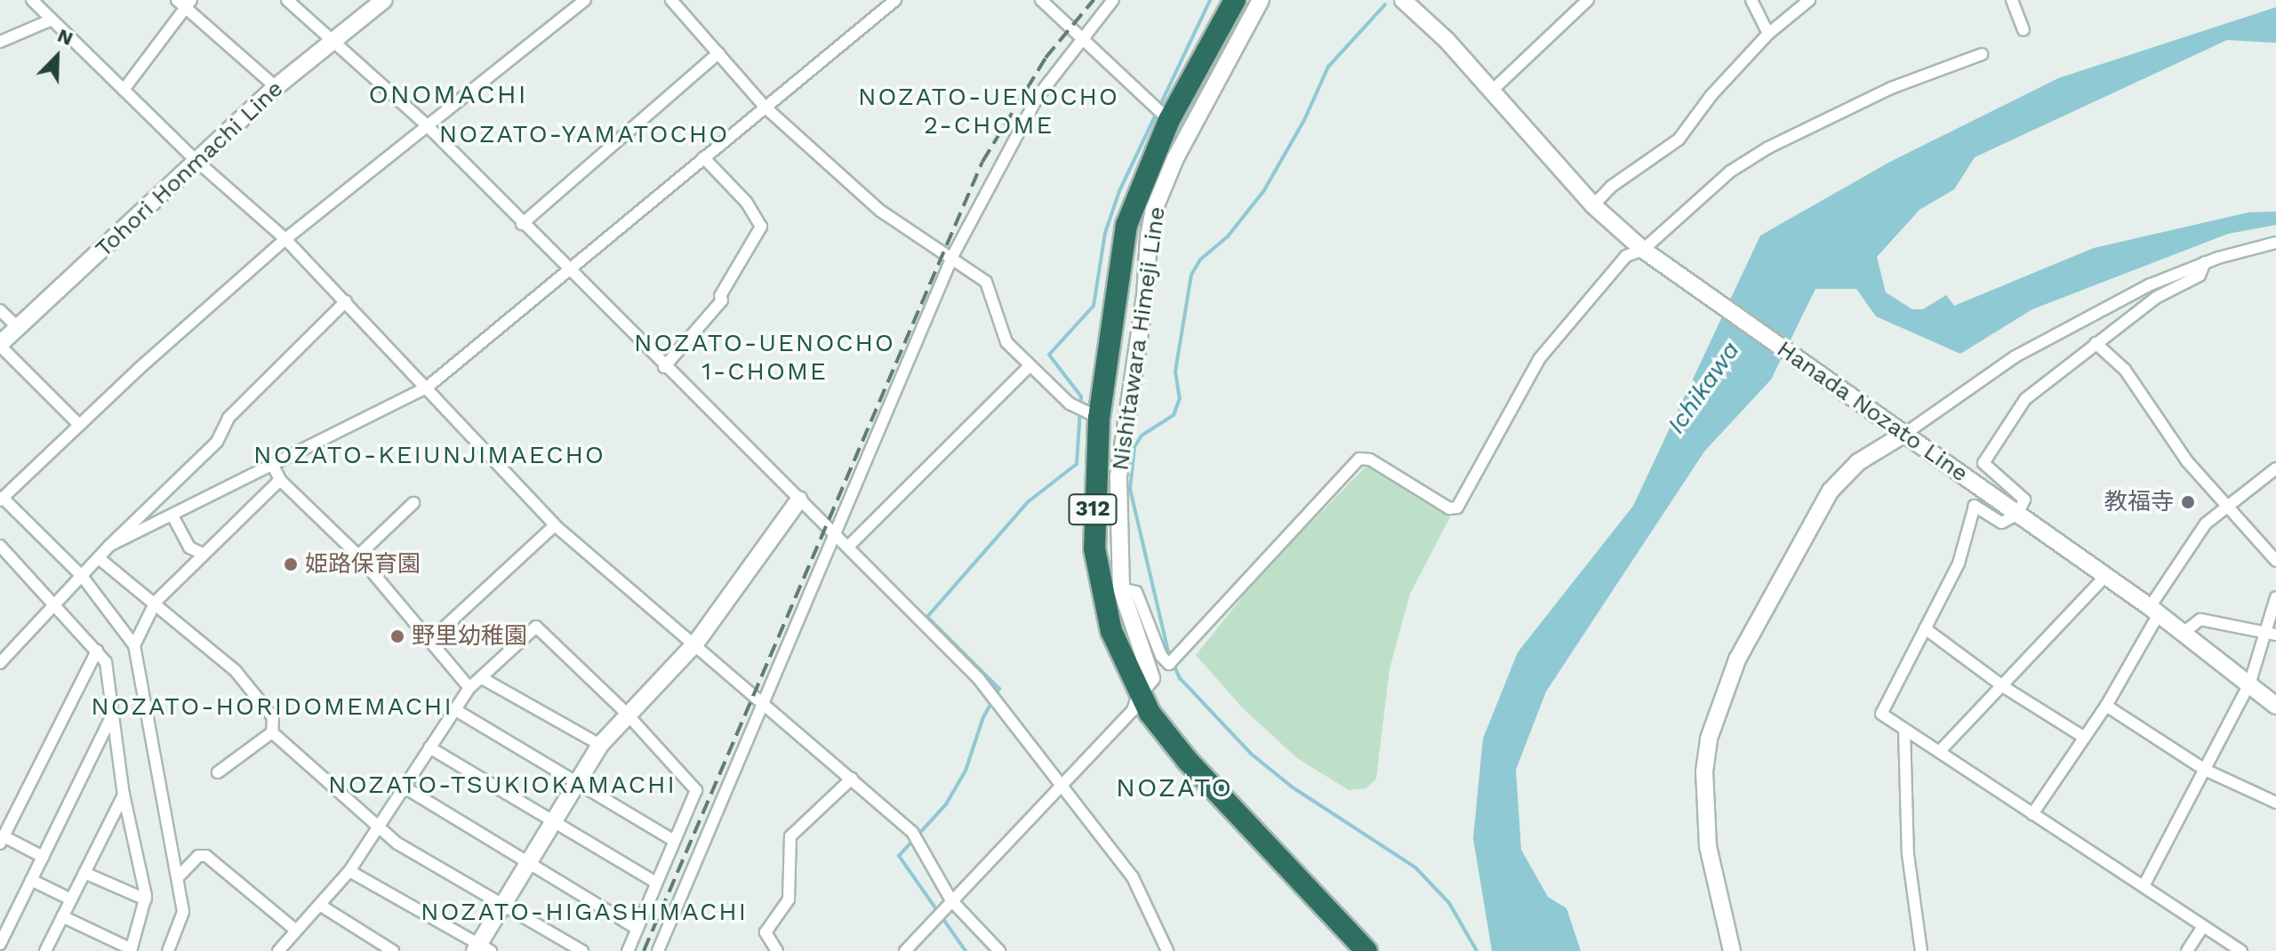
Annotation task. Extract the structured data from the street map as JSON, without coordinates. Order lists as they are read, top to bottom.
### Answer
{
  "streets": {
    "highway": ["312"],
    "main road": ["Tohori Honmachi Line", "Nishitawara Himeji Line", "Hanada Nozato Line"]
  },
  "crossings": [
    ["Nishitawara Himeji Line", "312"]
  ],
  "districts": [
    "ONOMACHI",
    "NOZATO-UENOCHO 2-CHOME",
    "NOZATO-YAMATOCHO",
    "NOZATO-UENOCHO 1-CHOME",
    "NOZATO-KEIUNJIMAECHO",
    "NOZATO-HORIDOMEMACHI",
    "NOZATO-TSUKIOKAMACHI",
    "NOZATO",
    "NOZATO-HIGASHIMACHI"
  ],
  "water": ["Ichikawa"],
  "places": ["教福寺", "姫路保育園", "野里幼稚園"],
  "north": "top right"
}
